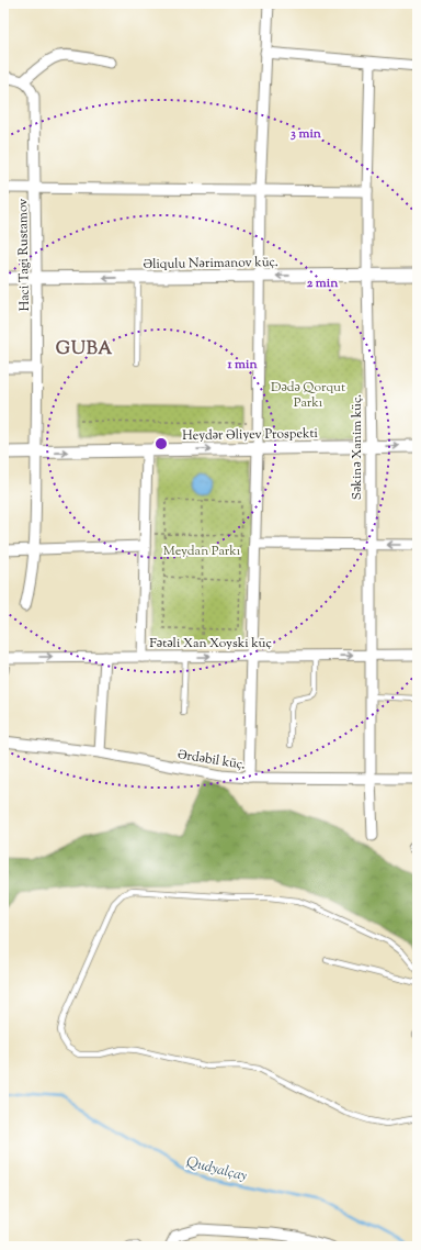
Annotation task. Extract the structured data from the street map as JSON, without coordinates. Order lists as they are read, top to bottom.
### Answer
{
  "streets": {
    "street": [
      "Haci Tagi Rustamov",
      "Əliqulu Nərimanov küç.",
      "Heydər Əliyev Prospekti",
      "Səkinə Xanim küç.",
      "Fətəli Xan Xoyski küç",
      "Ərdəbil küç."
    ]
  },
  "crossings": [
    ["Haci Tagi Rustamov", "Əliqulu Nərimanov küç."],
    ["Haci Tagi Rustamov", "Heydər Əliyev Prospekti"],
    ["Əliqulu Nərimanov küç.", "Səkinə Xanim küç."],
    ["Heydər Əliyev Prospekti", "Səkinə Xanim küç."],
    ["Səkinə Xanim küç.", "Fətəli Xan Xoyski küç"],
    ["Səkinə Xanim küç.", "Ərdəbil küç."]
  ],
  "one_way": ["Fətəli Xan Xoyski küç"],
  "districts": ["GUBA"],
  "water": ["Qudyalçay"],
  "parks": ["Dədə Qorqut Parkı", "Meydan Parkı"],
  "rings": ["3 min", "2 min", "1 min"]
}
